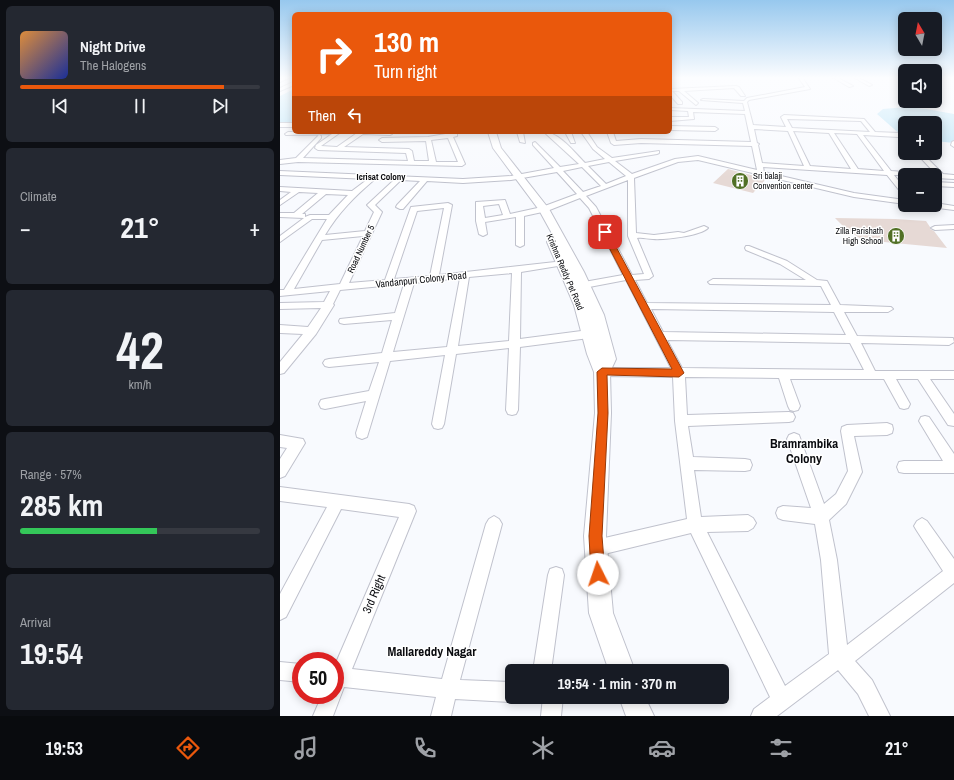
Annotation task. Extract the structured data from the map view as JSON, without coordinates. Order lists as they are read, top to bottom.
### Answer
{
  "streets": {
    "main road": ["Krishna Reddy Pet Road"],
    "street": ["Road Number 5", "Vandanpuri Colony Road", "3rd Right"]
  },
  "crossings": [
    ["Road Number 5", "Vandanpuri Colony Road"],
    ["Krishna Reddy Pet Road", "Vandanpuri Colony Road"]
  ],
  "districts": ["Icrisat Colony", "Bramrambika Colony", "Mallareddy Nagar"],
  "places": {
    "building": ["Sri balaji Convention center", "Zilla Parishath High School"]
  },
  "north": "top",
  "page": {
    "map_buttons": ["+", "−"],
    "turn": ["130 m", "Turn right"],
    "song": ["Night Drive", "The Halogens"],
    "then": "Then",
    "tile": [
      "Climate",
      ["42", "km/h"],
      ["Range · 57%", "285 km"],
      ["Arrival", "19:54"]
    ],
    "heat": ["−", "21°", "+"],
    "limit": "50",
    "trip": "19:54 · 1 min · 370 m",
    "tabs": ["19:53", "21°"]
  }
}
